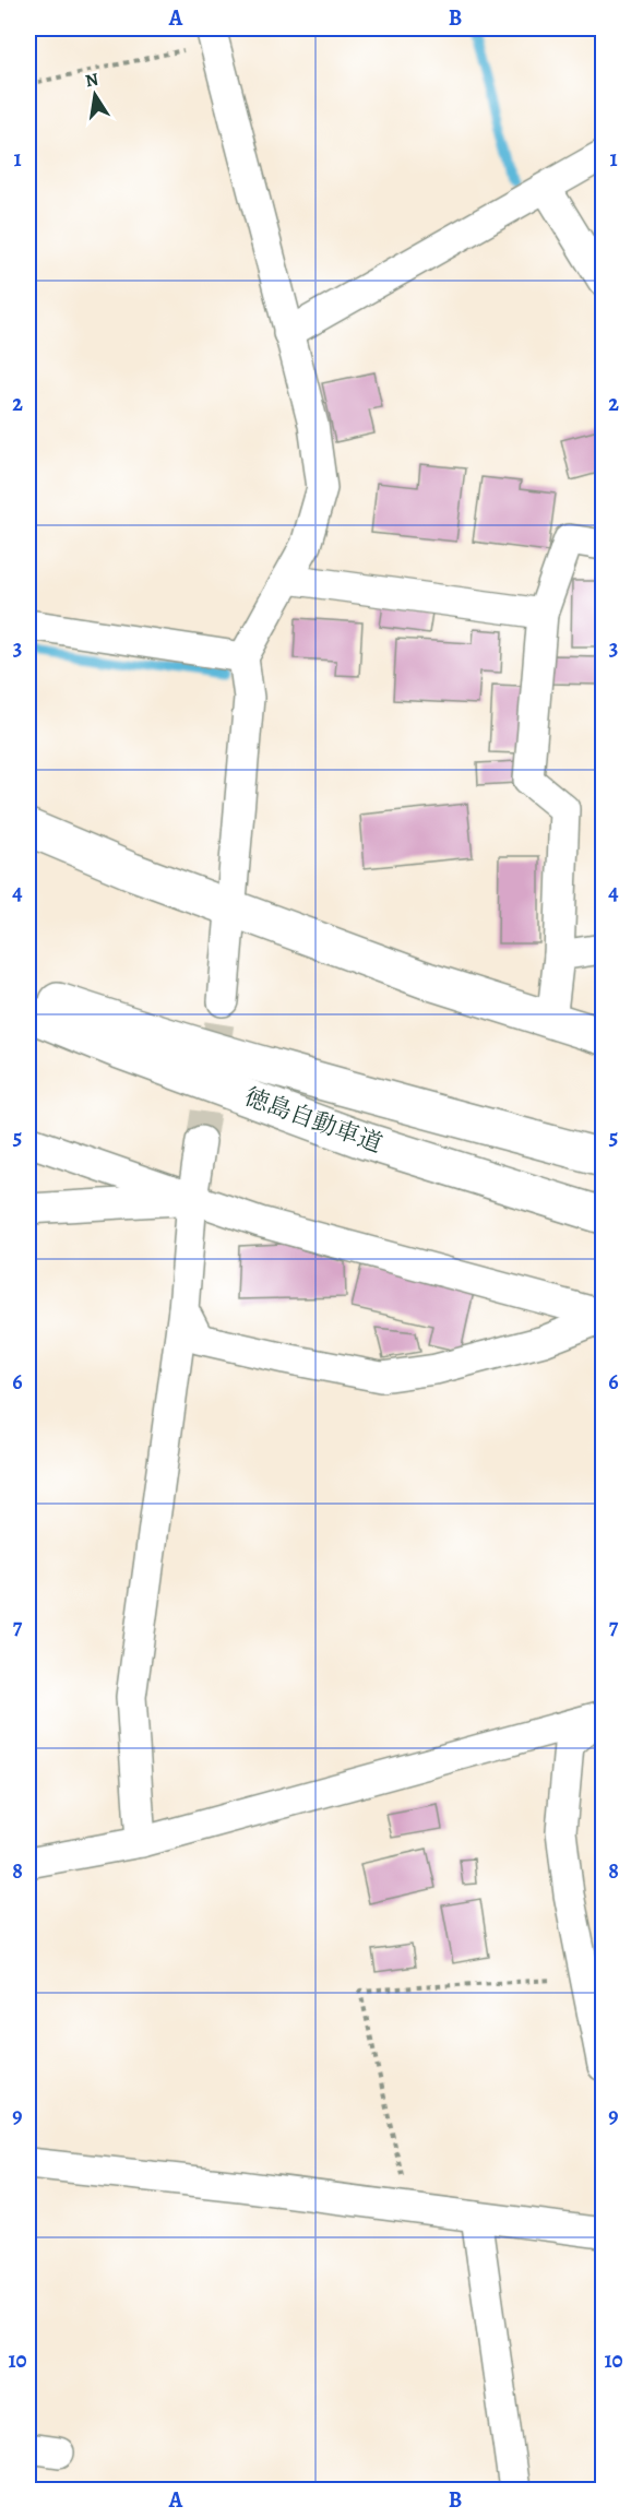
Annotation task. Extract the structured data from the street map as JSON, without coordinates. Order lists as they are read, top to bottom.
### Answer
{
  "streets": {
    "main road": ["徳島自動車道"]
  },
  "north": "top",
  "grid": {
    "columns": ["A", "B"],
    "rows": [
      "1",
      "2",
      "3",
      "4",
      "5",
      "6",
      "7",
      "8",
      "9",
      "10"
    ]
  }
}
